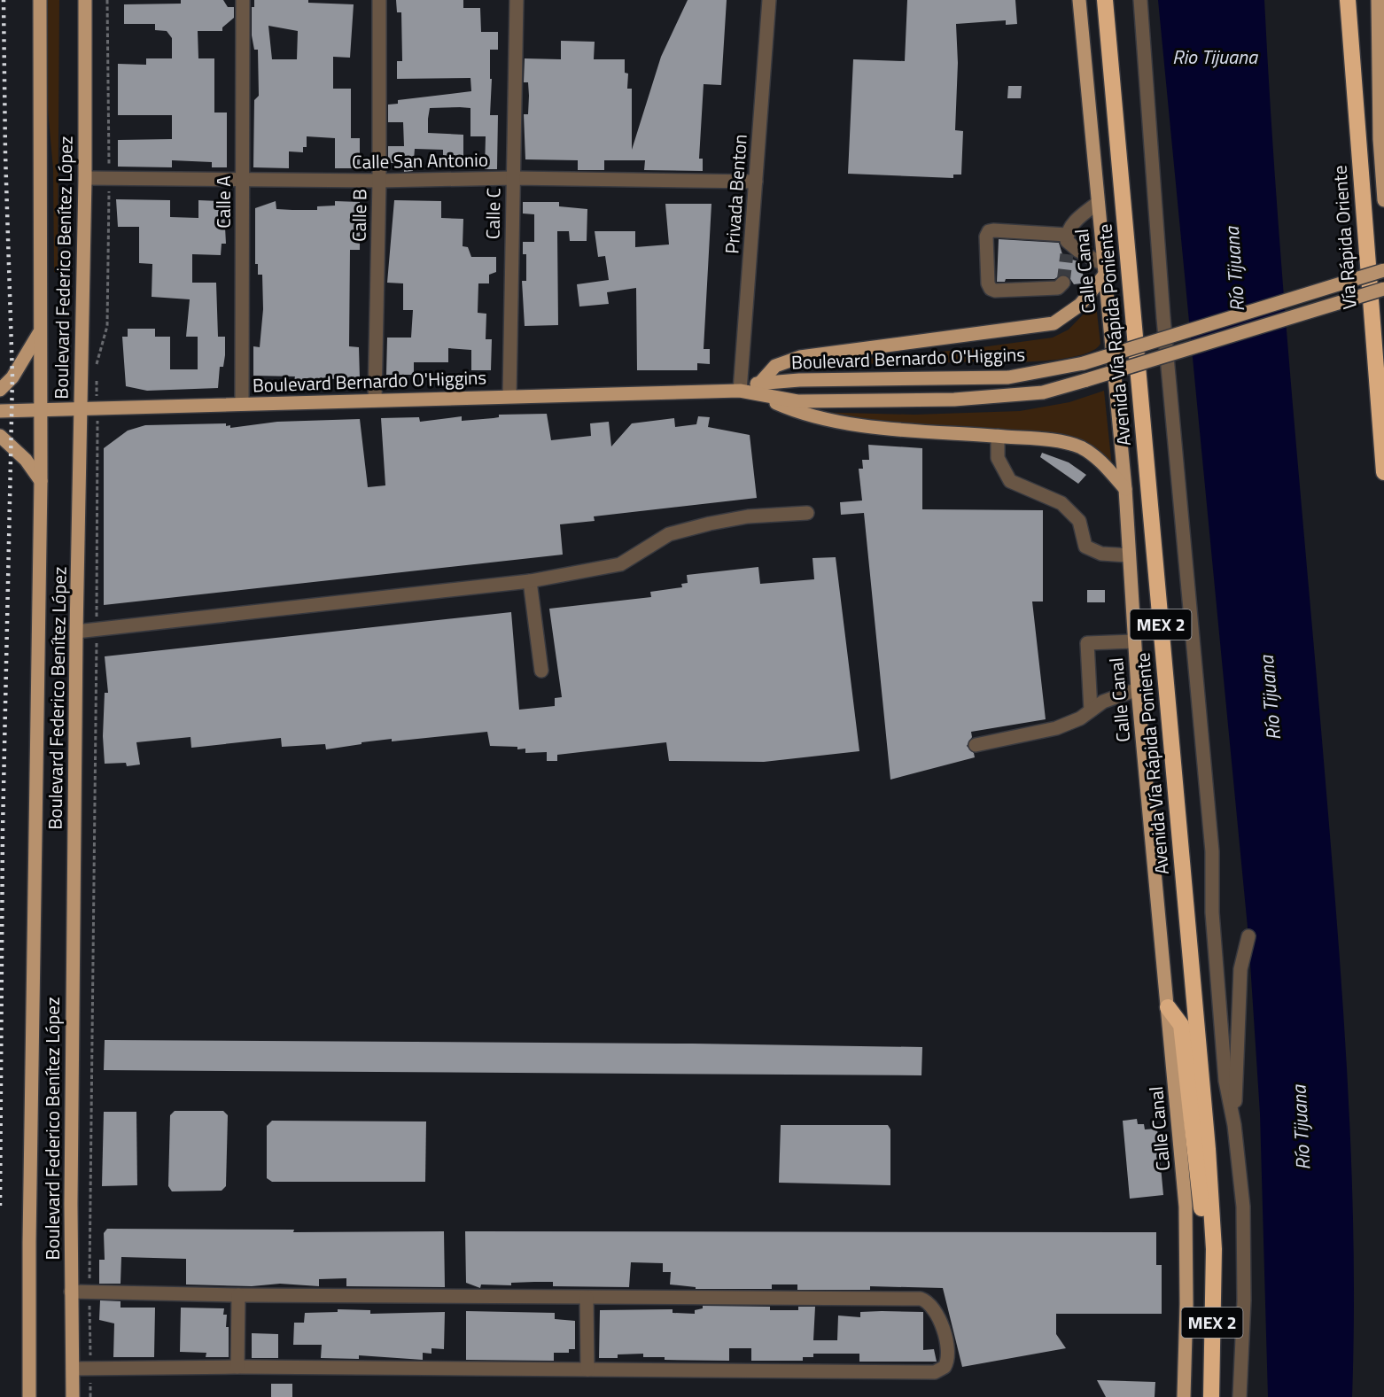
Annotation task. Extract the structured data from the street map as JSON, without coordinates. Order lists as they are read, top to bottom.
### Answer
{
  "streets": {
    "highway": ["Vía Rápida Oriente", "Avenida Vía Rápida Poniente", "MEX 2"],
    "main road": ["Boulevard Federico Benítez López", "Calle Canal", "Boulevard Bernardo O'Higgins"],
    "street": [
      "Calle San Antonio",
      "Privada Benton",
      "Calle A",
      "Calle C",
      "Calle B"
    ]
  },
  "crossings": [
    ["Calle San Antonio", "Privada Benton"],
    ["Calle San Antonio", "Calle A"],
    ["Calle San Antonio", "Calle C"],
    ["Calle San Antonio", "Calle B"],
    ["Calle San Antonio", "Boulevard Federico Benítez López"],
    ["Privada Benton", "Boulevard Bernardo O'Higgins"],
    ["Calle A", "Boulevard Bernardo O'Higgins"],
    ["Calle C", "Boulevard Bernardo O'Higgins"],
    ["Calle B", "Boulevard Bernardo O'Higgins"],
    ["Boulevard Federico Benítez López", "Boulevard Bernardo O'Higgins"]
  ],
  "water": ["Rio Tijuana", "Río Tijuana"]
}
